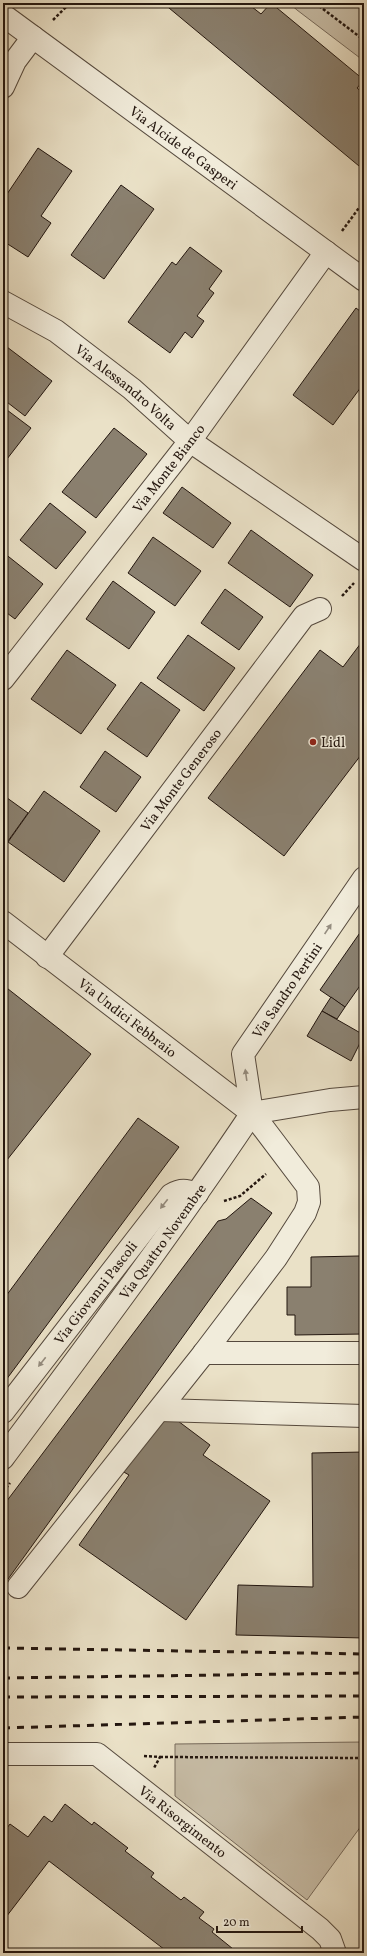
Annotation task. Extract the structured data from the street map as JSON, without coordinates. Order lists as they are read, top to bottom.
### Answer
{
  "streets": {
    "street": [
      "Via Alcide de Gasperi",
      "Via Alessandro Volta",
      "Via Monte Bianco",
      "Via Monte Generoso",
      "Via Sandro Pertini",
      "Via Undici Febbraio",
      "Via Quattro Novembre",
      "Via Giovanni Pascoli",
      "Via Risorgimento"
    ]
  },
  "crossings": [
    ["Via Alcide de Gasperi", "Via Monte Bianco"],
    ["Via Alessandro Volta", "Via Monte Bianco"],
    ["Via Monte Generoso", "Via Undici Febbraio"],
    ["Via Sandro Pertini", "Via Undici Febbraio"],
    ["Via Sandro Pertini", "Via Quattro Novembre"],
    ["Via Undici Febbraio", "Via Quattro Novembre"],
    ["Via Quattro Novembre", "Via Giovanni Pascoli"]
  ],
  "one_way": ["Via Sandro Pertini"],
  "places": ["Lidl"],
  "scale_bar": "20 m"
}
